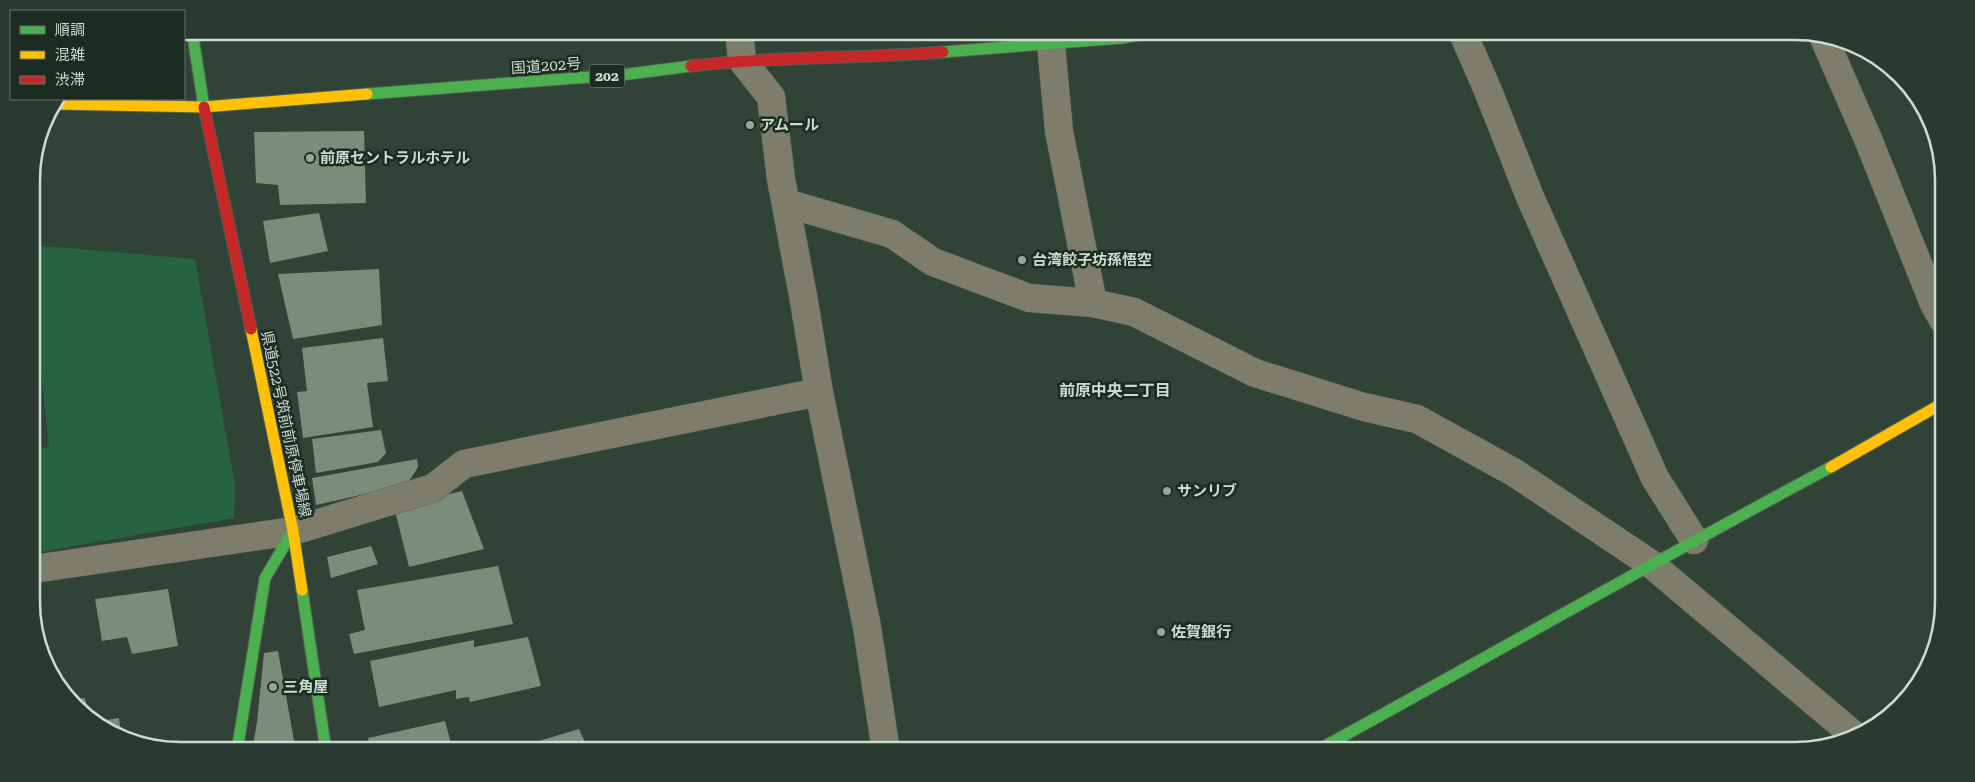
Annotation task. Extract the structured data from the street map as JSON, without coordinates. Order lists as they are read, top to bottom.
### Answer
{
  "streets": {
    "main road": ["国道202号", "202", "県道522号筑前前原停車場線"]
  },
  "crossings": [
    ["国道202号", "県道522号筑前前原停車場線"]
  ],
  "districts": ["前原中央二丁目"],
  "places": [
    "アムール",
    "前原セントラルホテル",
    "台湾餃子坊孫悟空",
    "サンリブ",
    "佐賀銀行",
    "三角屋"
  ],
  "legend": ["順調", "混雑", "渋滞"]
}
